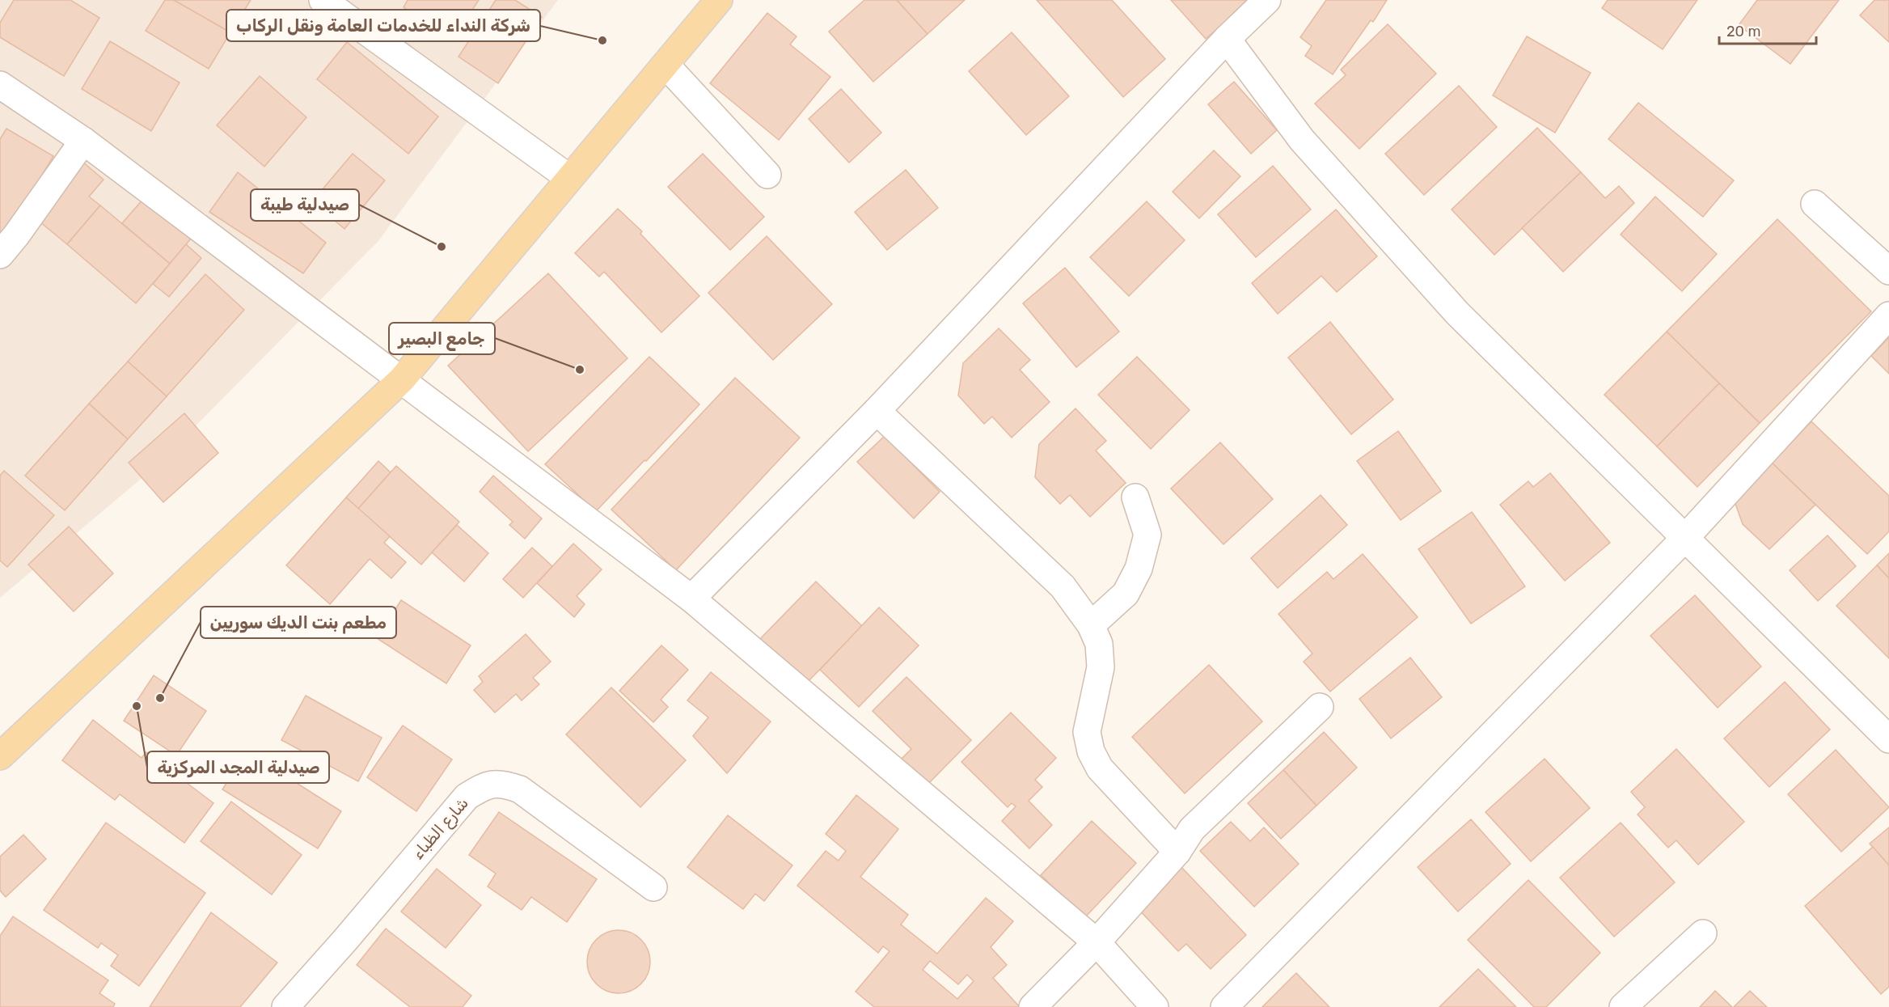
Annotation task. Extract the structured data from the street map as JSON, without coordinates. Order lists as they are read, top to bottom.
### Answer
{
  "streets": {
    "street": ["شارع الظباء"]
  },
  "places": [
    "شركة النداء للخدمات العامة ونقل الركاب",
    "صيدلية طيبة",
    "جامع البصير",
    "مطعم بنت الديك سوريين",
    "صيدلية المجد المركزية"
  ],
  "scale_bar": "20 m"
}
